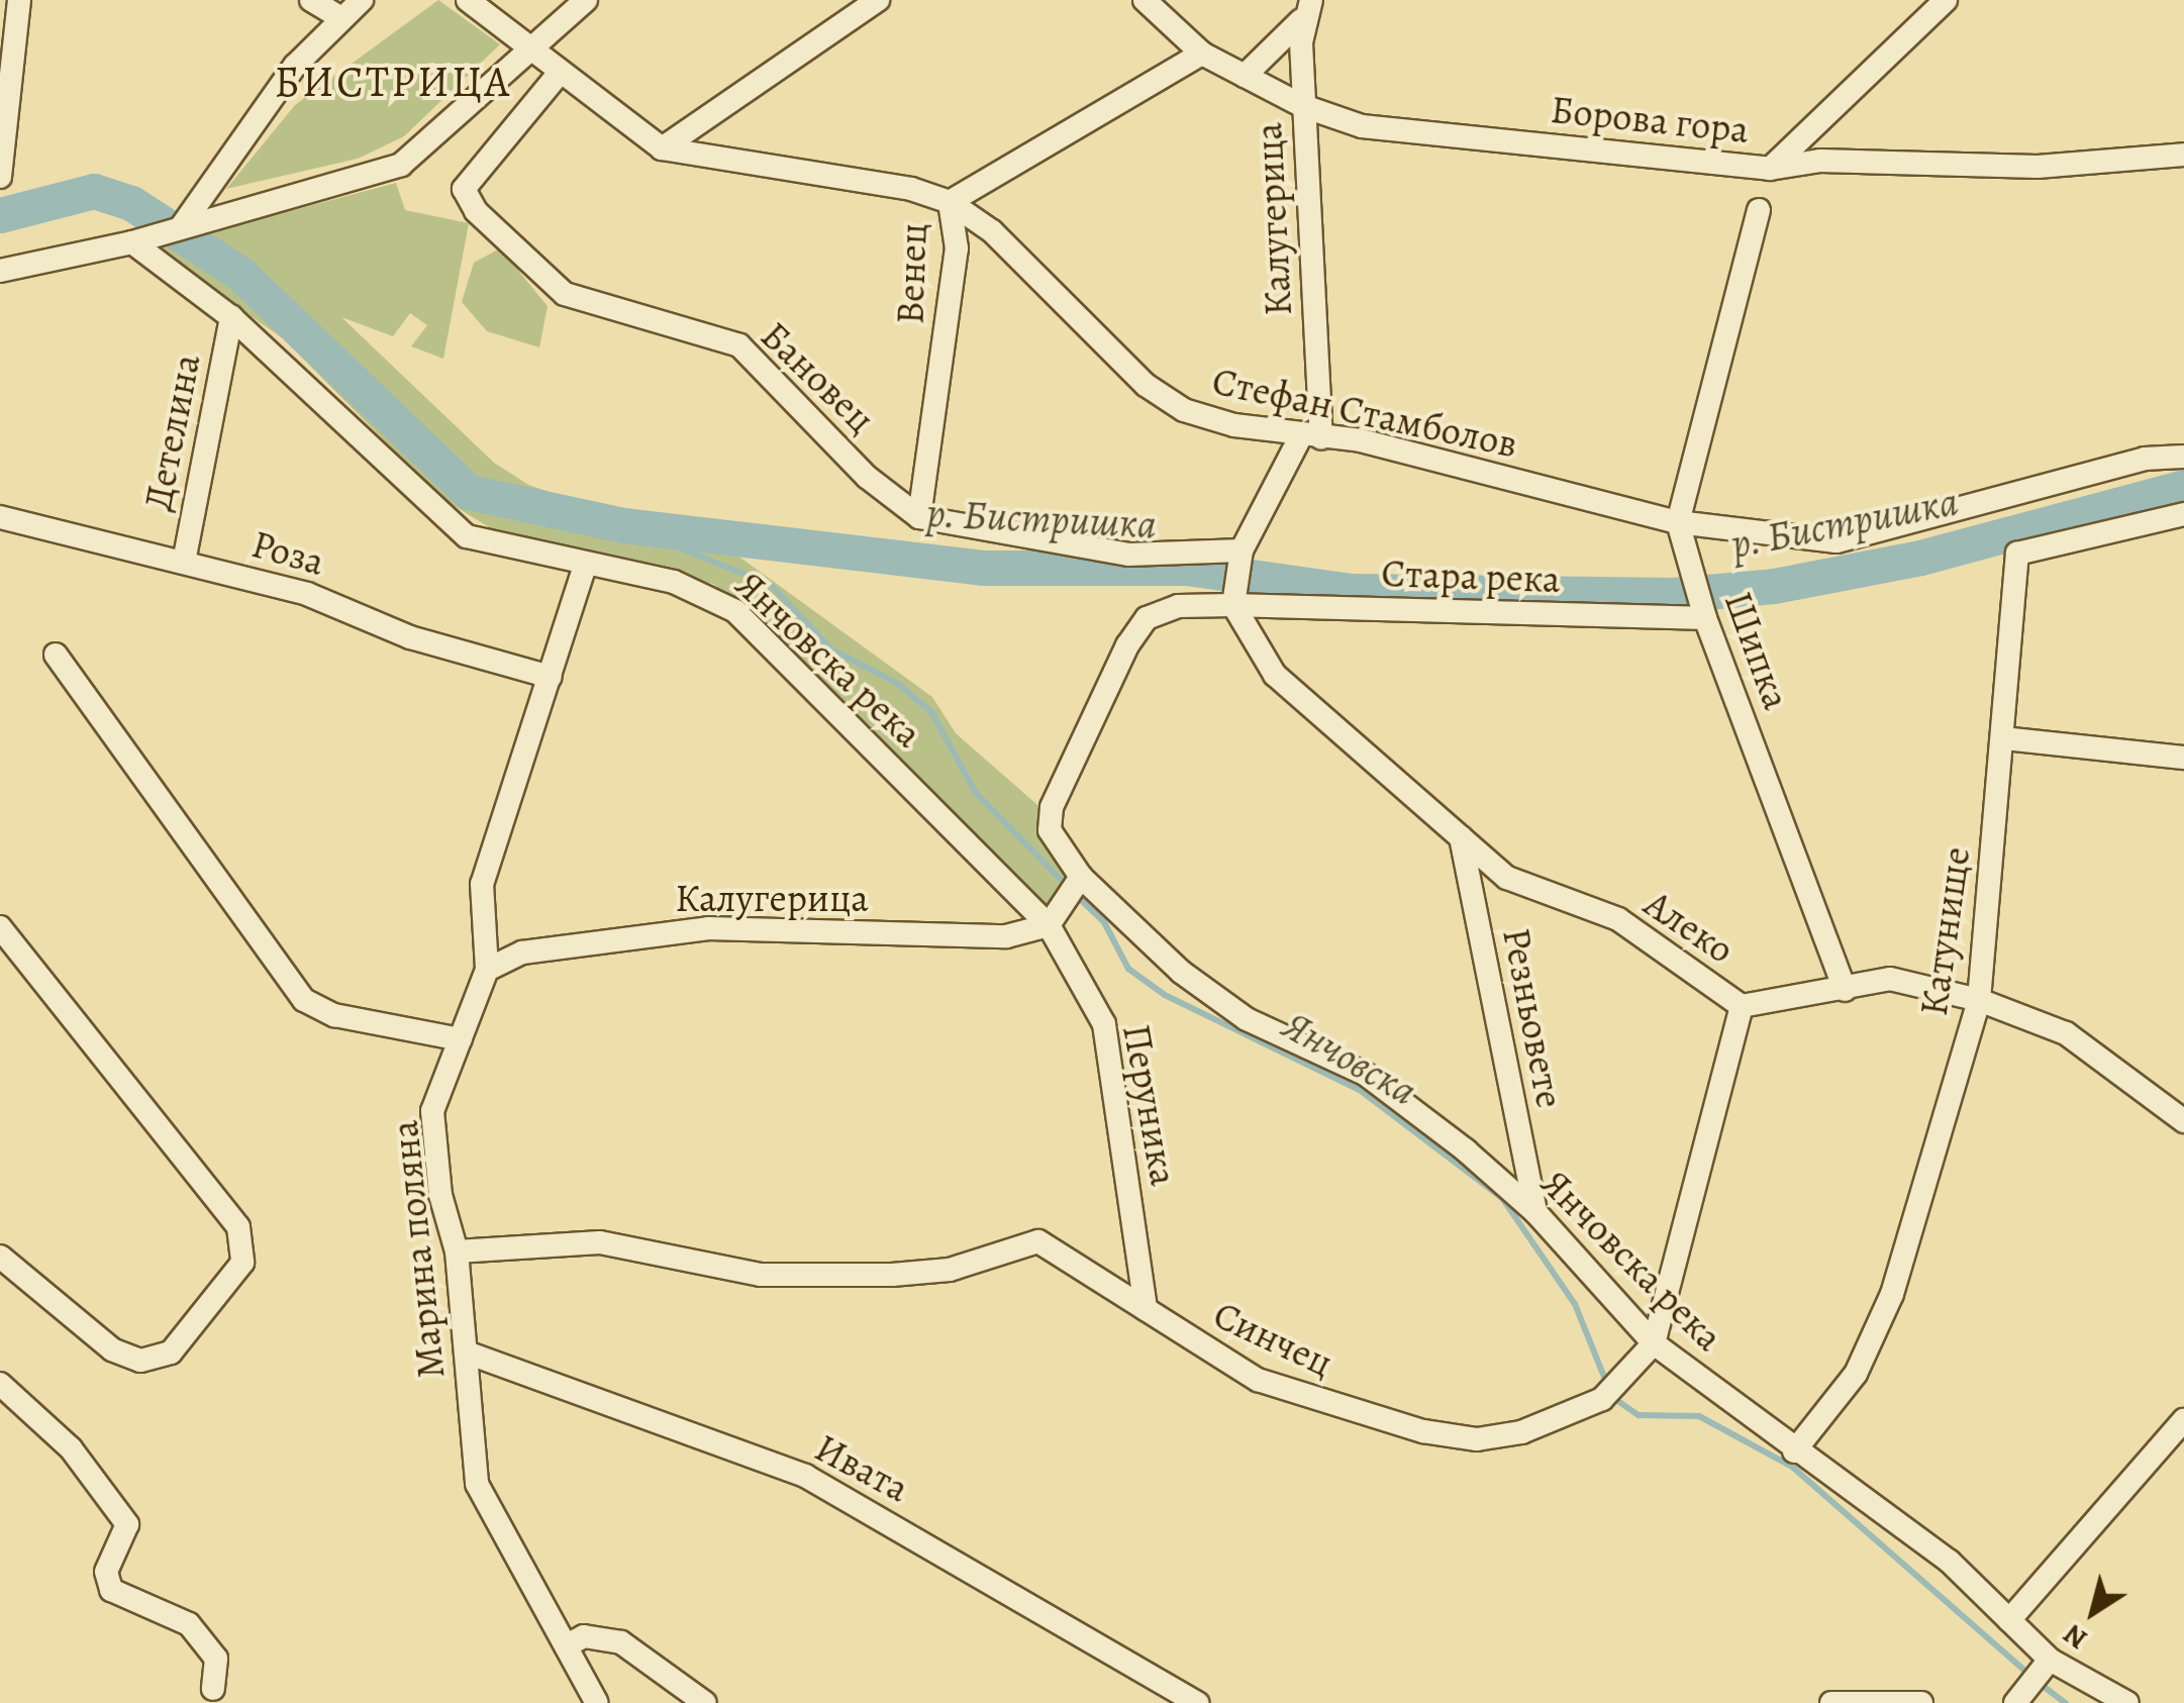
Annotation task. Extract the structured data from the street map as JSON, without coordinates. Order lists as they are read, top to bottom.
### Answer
{
  "streets": {
    "street": [
      "Борова гора",
      "Калугерица",
      "Венец",
      "Бановец",
      "Стефан Стамболов",
      "Детелина",
      "Роза",
      "Стара река",
      "Шипка",
      "Янчовска река",
      "Алеко",
      "Катунище",
      "Резньовете",
      "Перуника",
      "Марина поляна",
      "Синчец",
      "Ивата"
    ]
  },
  "crossings": [
    ["Борова гора", "Калугерица"],
    ["Борова гора", "Венец"],
    ["Калугерица", "Стефан Стамболов"],
    ["Калугерица", "Янчовска река"],
    ["Калугерица", "Перуника"],
    ["Калугерица", "Марина поляна"],
    ["Венец", "Бановец"],
    ["Венец", "Стефан Стамболов"],
    ["Бановец", "Стефан Стамболов"],
    ["Стефан Стамболов", "Шипка"],
    ["Детелина", "Роза"],
    ["Детелина", "Янчовска река"],
    ["Роза", "Марина поляна"],
    ["Стара река", "Шипка"],
    ["Стара река", "Алеко"],
    ["Шипка", "Алеко"],
    ["Янчовска река", "Катунище"],
    ["Янчовска река", "Резньовете"],
    ["Янчовска река", "Перуника"],
    ["Янчовска река", "Марина поляна"],
    ["Янчовска река", "Синчец"],
    ["Алеко", "Катунище"],
    ["Алеко", "Резньовете"],
    ["Алеко", "Синчец"],
    ["Перуника", "Синчец"],
    ["Марина поляна", "Синчец"],
    ["Марина поляна", "Ивата"]
  ],
  "districts": ["БИСТРИЦА"],
  "water": ["р. Бистришка", "Янчовска"],
  "north": "bottom left"
}
